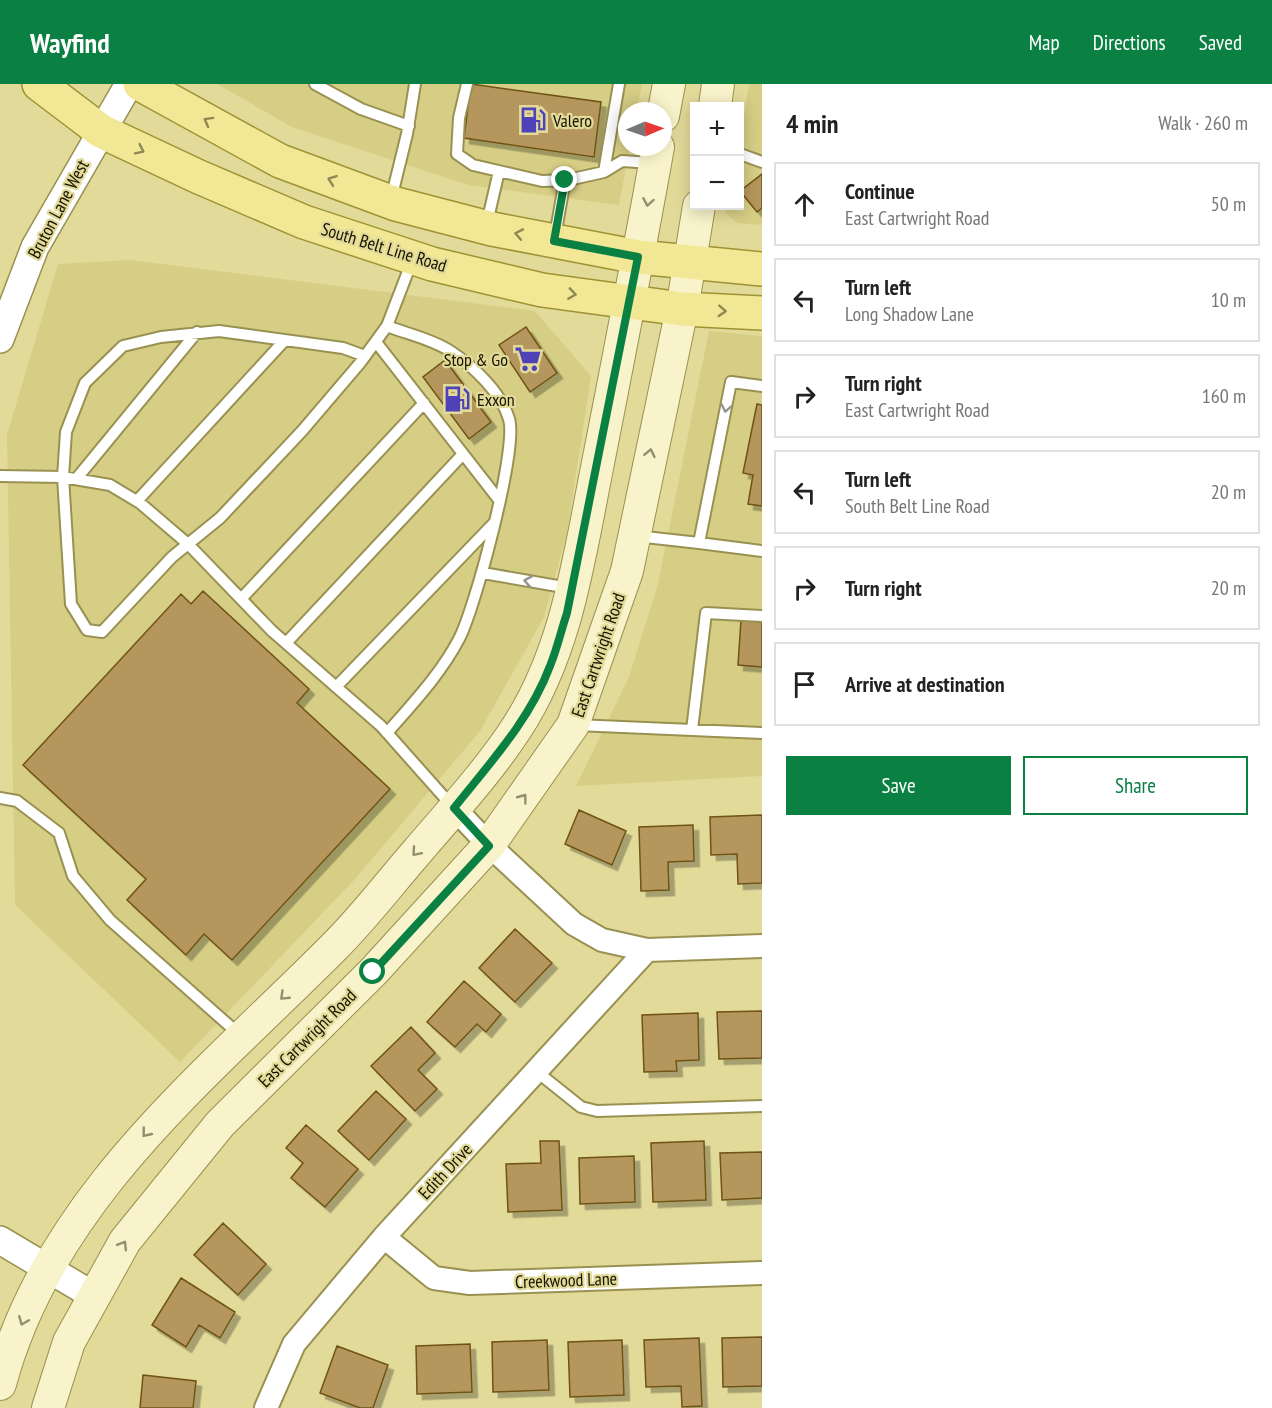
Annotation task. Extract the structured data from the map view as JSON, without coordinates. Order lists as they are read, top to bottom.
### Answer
{
  "streets": {
    "main road": ["South Belt Line Road", "East Cartwright Road"],
    "street": ["Bruton Lane West", "Edith Drive", "Creekwood Lane"]
  },
  "crossings": [
    ["Bruton Lane West", "South Belt Line Road"],
    ["South Belt Line Road", "East Cartwright Road"],
    ["Edith Drive", "Creekwood Lane"]
  ],
  "places": {
    "fuel station": ["Valero", "Exxon"],
    "supermarket": ["Stop & Go"]
  },
  "north": "right",
  "page": {
    "header": "Wayfind",
    "nav": ["Map", "Directions", "Saved"],
    "heading": ["4 min", "Walk · 260 m"],
    "map_buttons": ["+", "−"],
    "list": [
      ["Continue", "East Cartwright Road", "50 m"],
      ["Turn left", "Long Shadow Lane", "10 m"],
      ["Turn right", "East Cartwright Road", "160 m"],
      ["Turn left", "South Belt Line Road", "20 m"],
      ["Turn right", "20 m"],
      "Arrive at destination"
    ],
    "buttons": ["Save", "Share"]
  }
}
